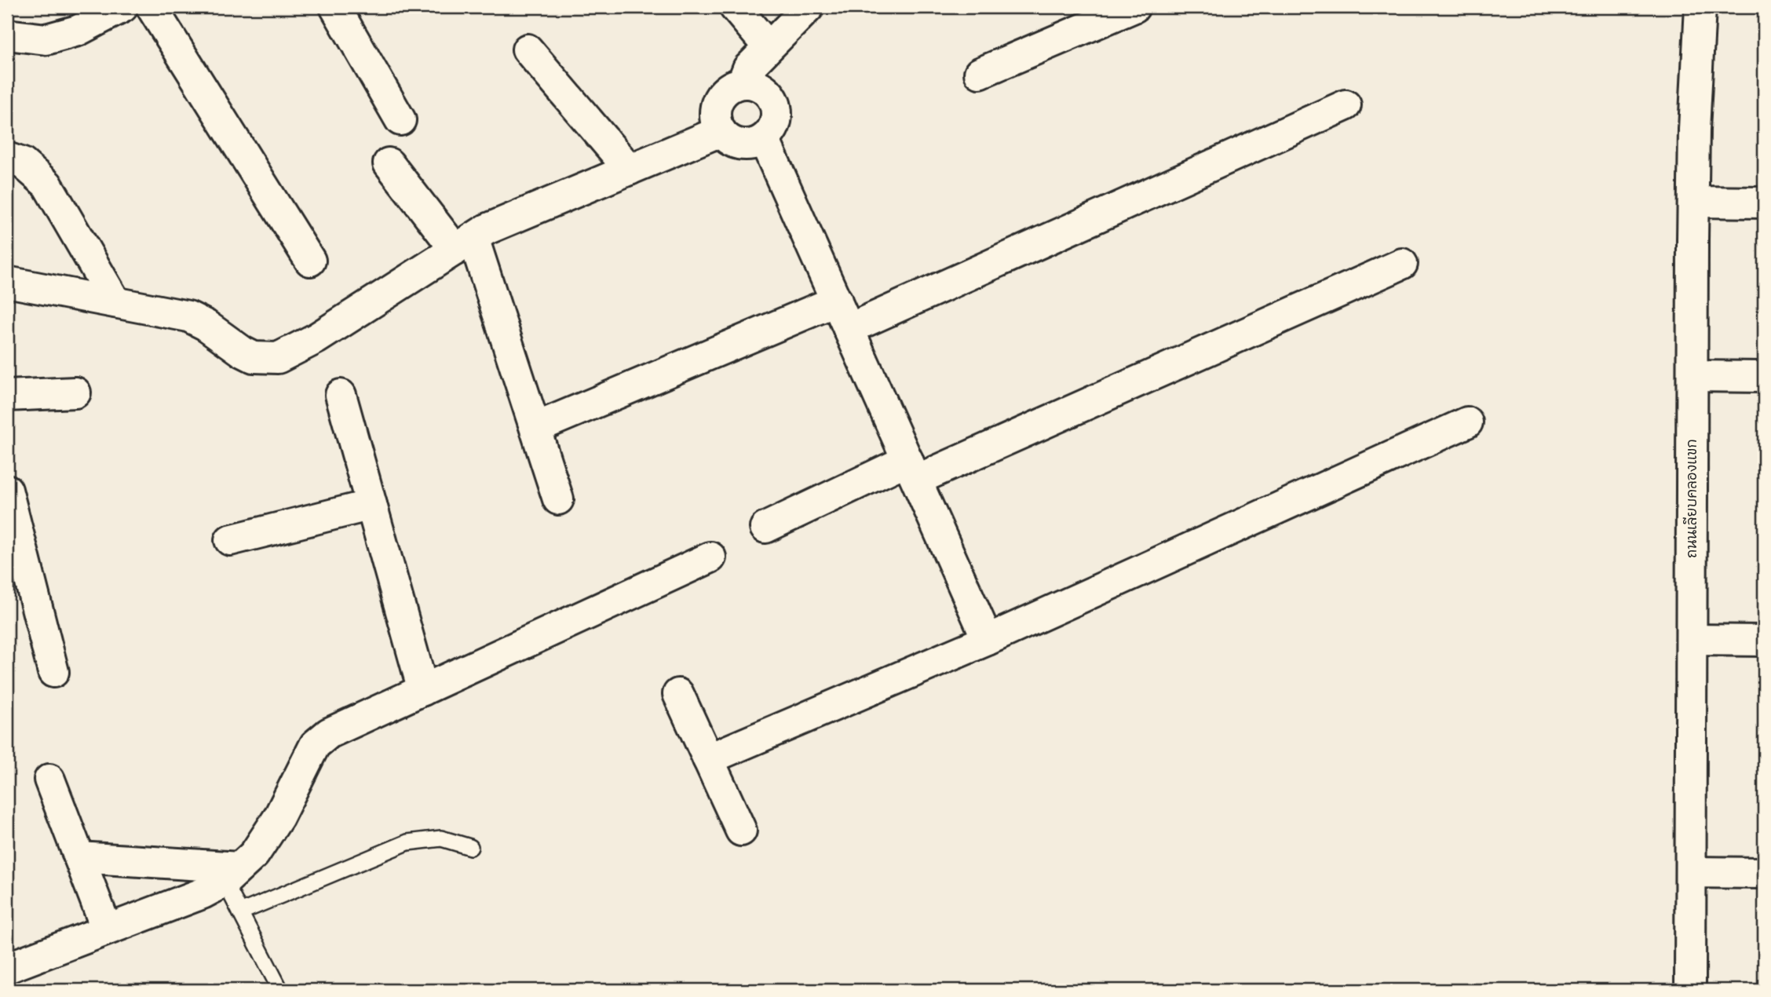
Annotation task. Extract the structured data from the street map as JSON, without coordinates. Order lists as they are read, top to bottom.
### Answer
{
  "streets": {
    "street": ["ถนนเลียบคลองแขก"]
  }
}
